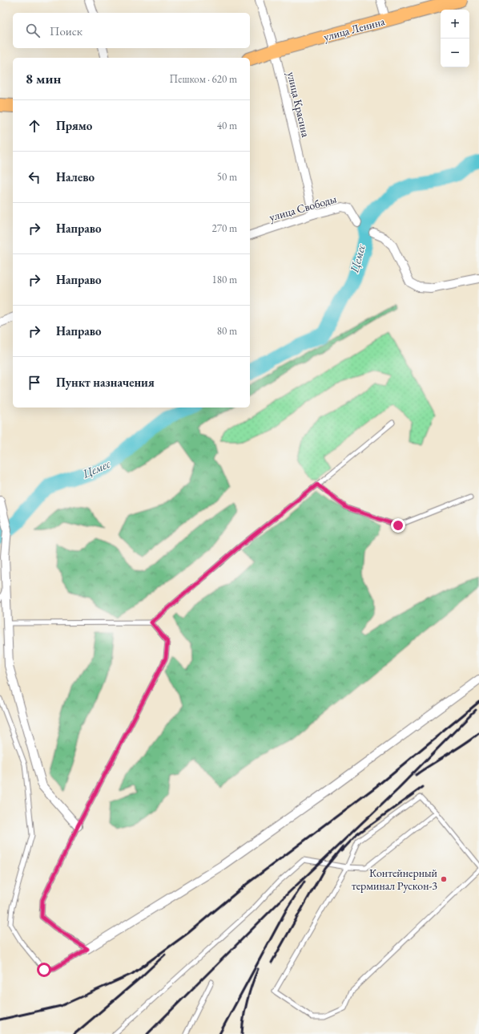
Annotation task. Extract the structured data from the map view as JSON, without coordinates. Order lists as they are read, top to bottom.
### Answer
{
  "streets": {
    "highway": ["улица Ленина"],
    "street": ["улица Красина", "улица Свободы"]
  },
  "crossings": [
    ["улица Ленина", "улица Красина"],
    ["улица Красина", "улица Свободы"]
  ],
  "water": ["Цемес"],
  "places": ["Контейнерный терминал Рускон-3"],
  "page": {
    "map_buttons": ["+", "−"],
    "search": "Поиск",
    "heading": ["8 мин", "Пешком · 620 m"],
    "list": [
      ["Прямо", "40 m"],
      ["Налево", "50 m"],
      ["Направо", "270 m"],
      ["Направо", "180 m"],
      ["Направо", "80 m"],
      "Пункт назначения"
    ]
  }
}
